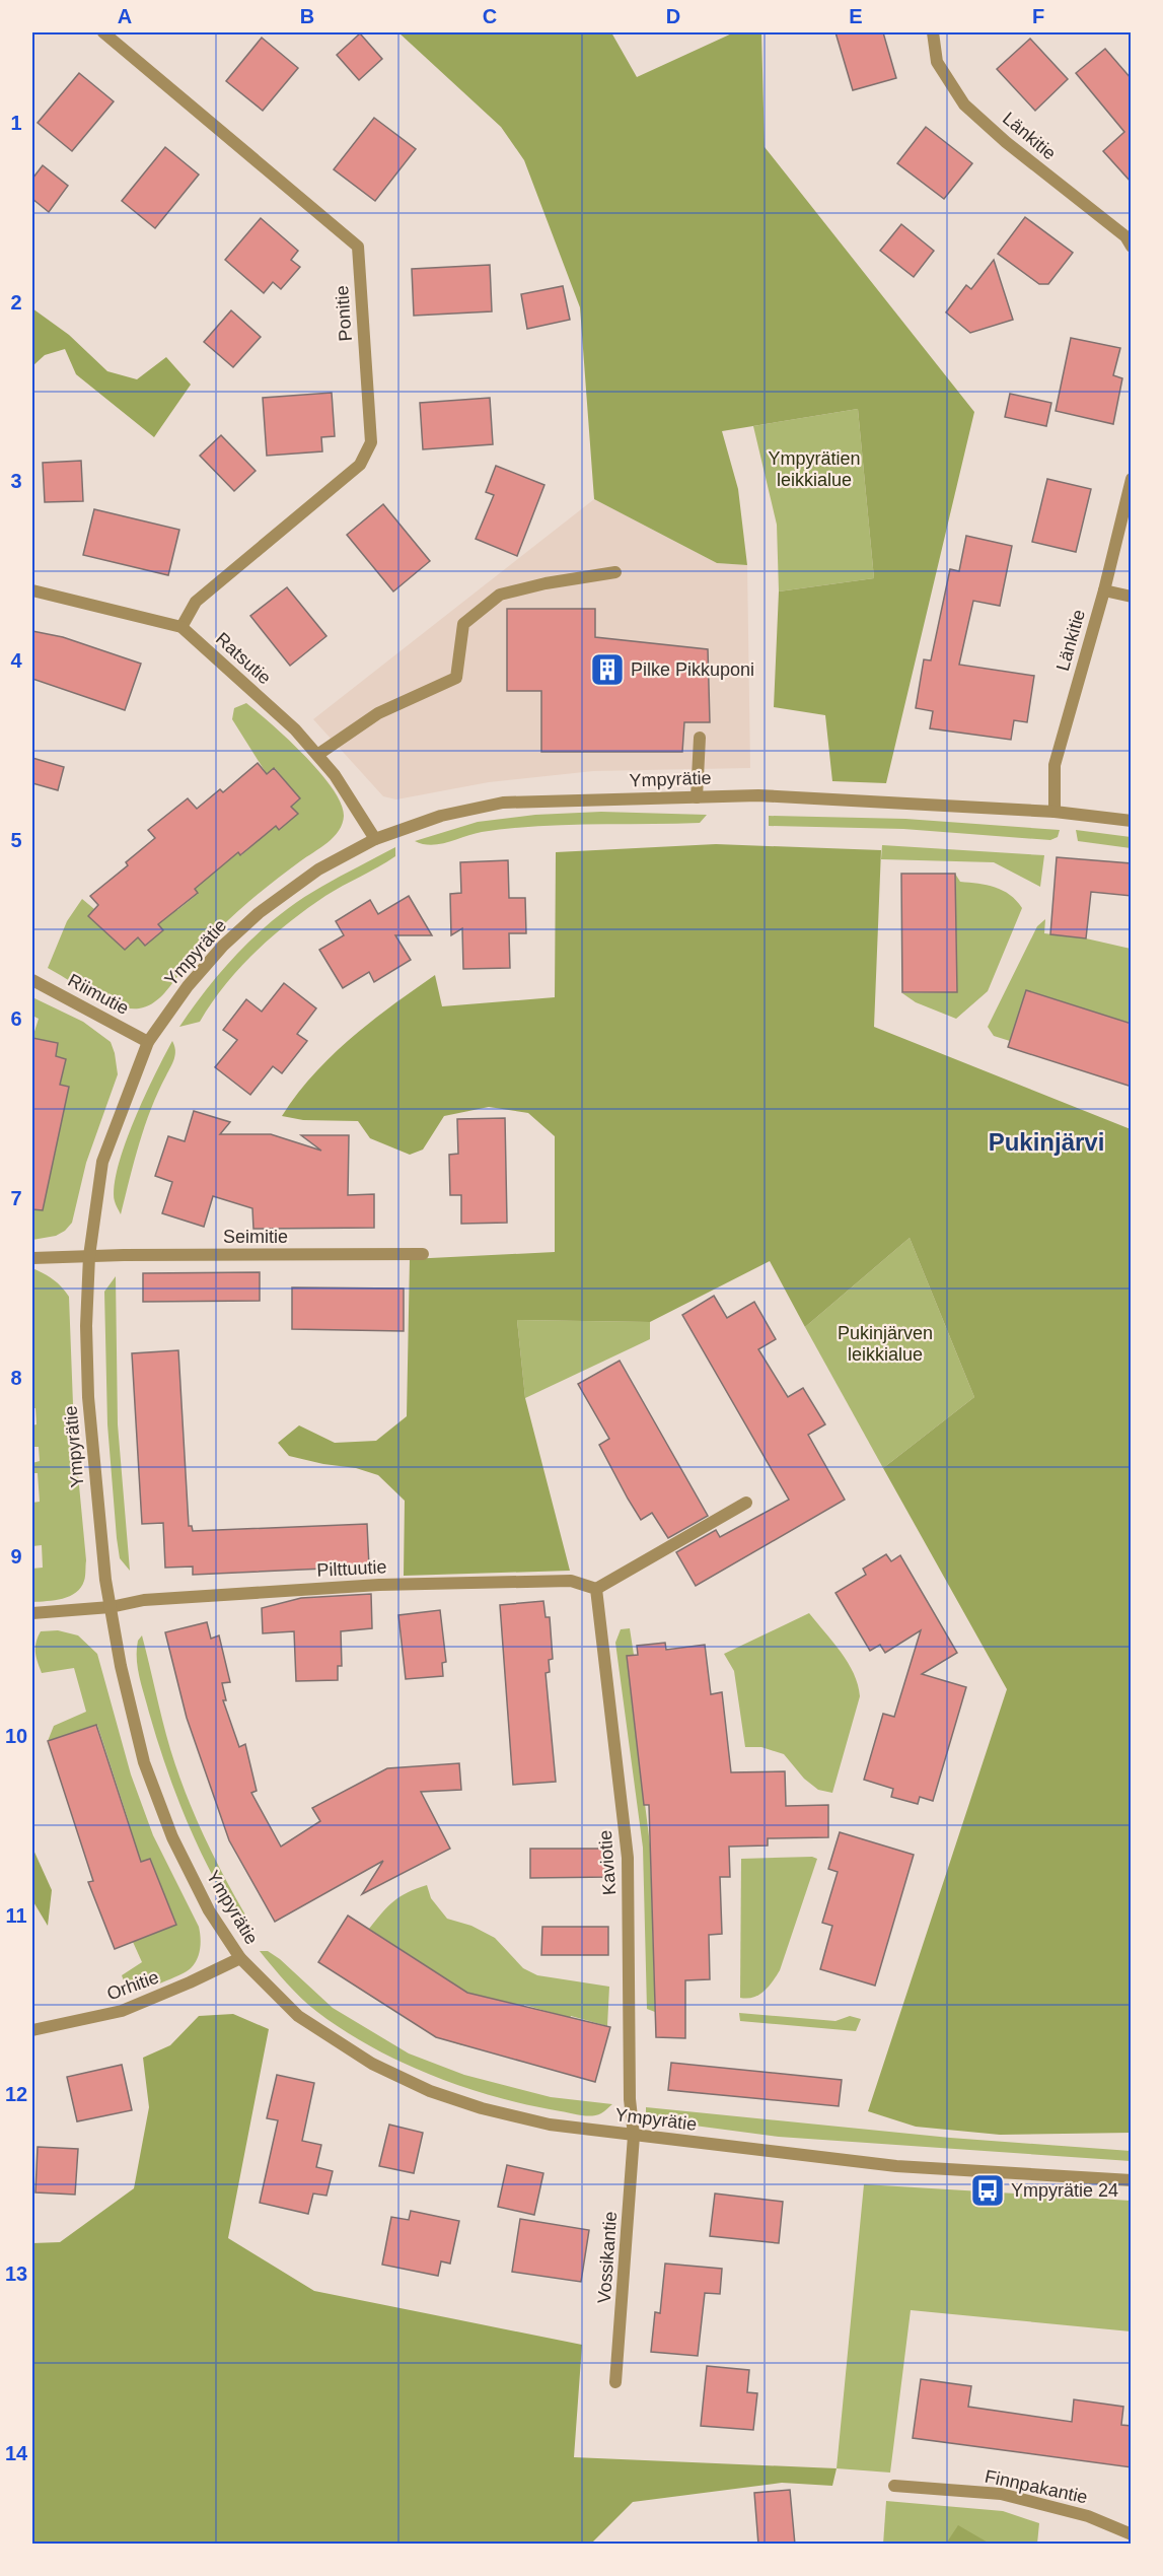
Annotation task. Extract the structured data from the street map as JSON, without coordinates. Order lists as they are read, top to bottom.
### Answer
{
  "streets": {
    "street": [
      "Länkitie",
      "Ponitie",
      "Ratsutie",
      "Ympyrätie",
      "Riimutie",
      "Seimitie",
      "Pilttuutie",
      "Kaviotie",
      "Orhitie",
      "Vossikantie",
      "Finnpakantie"
    ]
  },
  "crossings": [
    ["Länkitie", "Ympyrätie"],
    ["Ponitie", "Ratsutie"],
    ["Ratsutie", "Ympyrätie"],
    ["Ympyrätie", "Riimutie"],
    ["Ympyrätie", "Seimitie"],
    ["Ympyrätie", "Pilttuutie"],
    ["Ympyrätie", "Kaviotie"],
    ["Ympyrätie", "Orhitie"],
    ["Ympyrätie", "Vossikantie"],
    ["Pilttuutie", "Kaviotie"],
    ["Kaviotie", "Vossikantie"]
  ],
  "districts": ["Pukinjärvi"],
  "parks": ["Ympyrätien leikkialue", "Pukinjärven leikkialue"],
  "places": {
    "building": ["Pilke Pikkuponi"],
    "bus stop": ["Ympyrätie 24"]
  },
  "grid": {
    "columns": [
      "A",
      "B",
      "C",
      "D",
      "E",
      "F"
    ],
    "rows": [
      "1",
      "2",
      "3",
      "4",
      "5",
      "6",
      "7",
      "8",
      "9",
      "10",
      "11",
      "12",
      "13",
      "14"
    ]
  }
}
